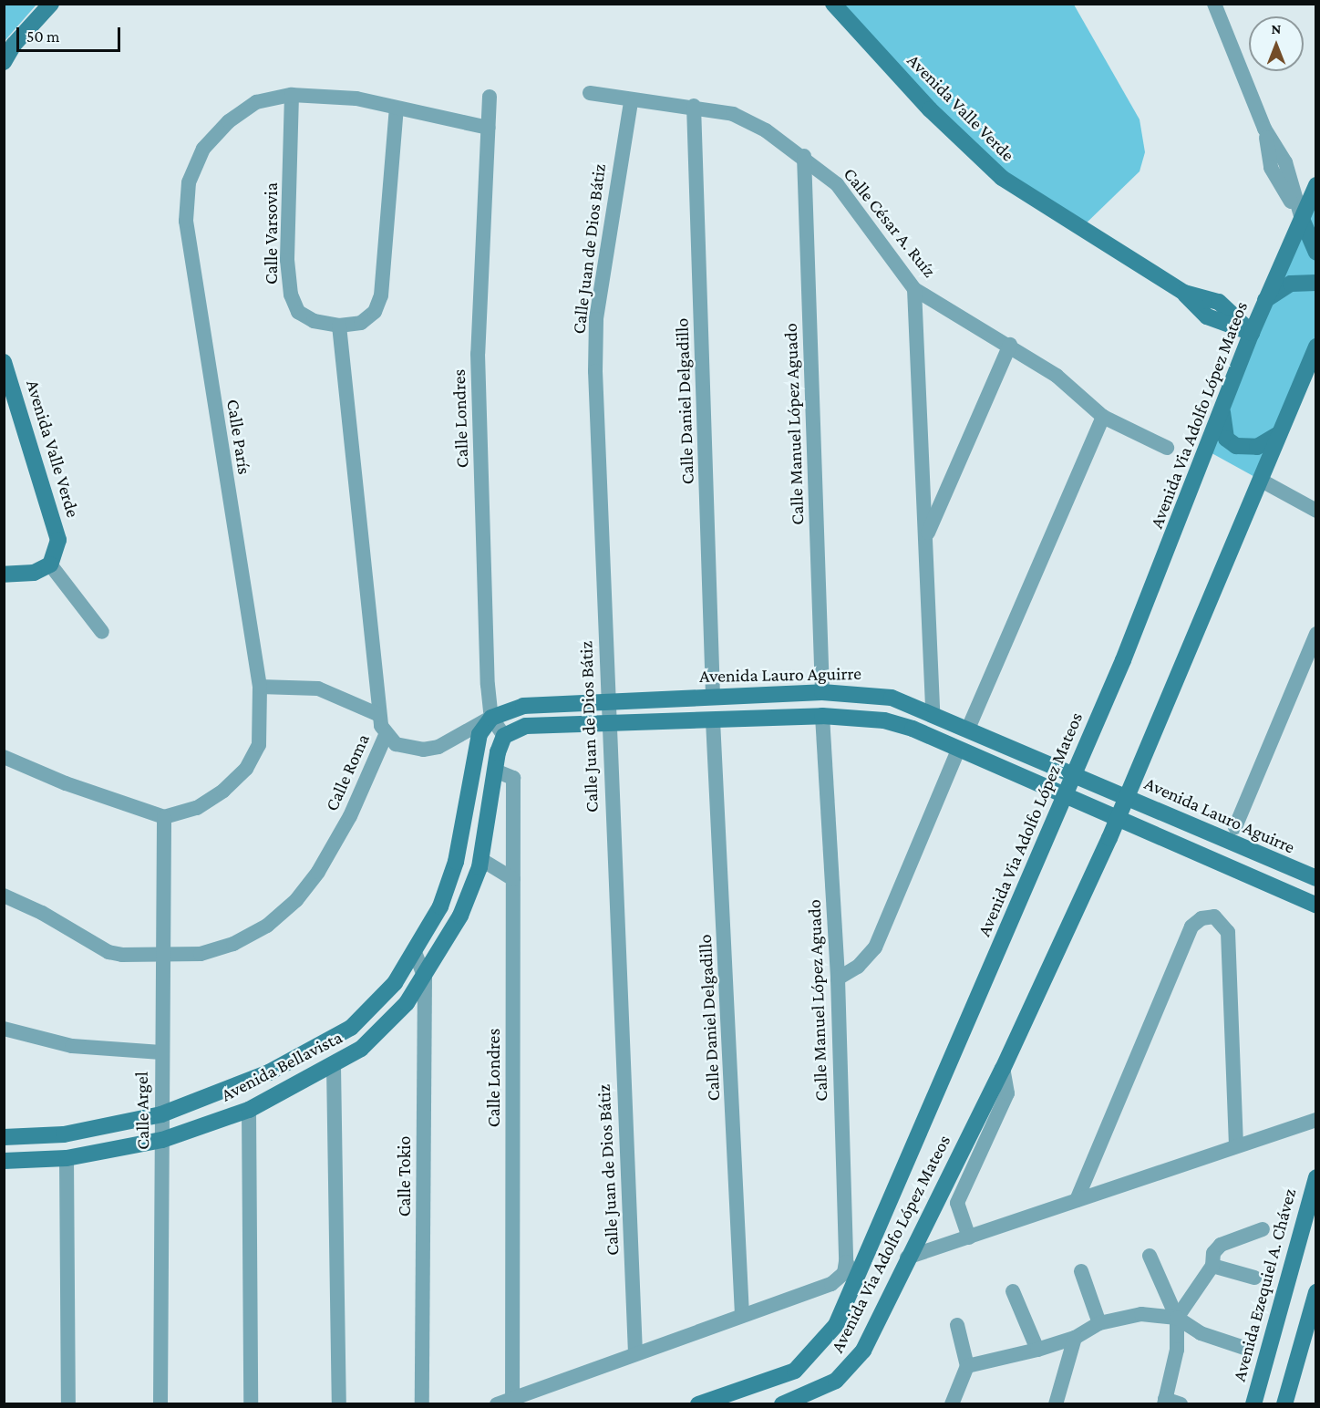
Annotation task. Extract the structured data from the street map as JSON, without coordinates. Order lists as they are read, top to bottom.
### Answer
{
  "streets": {
    "street": [
      "Avenida Valle Verde",
      "Calle César A. Ruíz",
      "Calle Varsovia",
      "Calle Juan de Dios Bátiz",
      "Calle Daniel Delgadillo",
      "Avenida Via Adolfo López Mateos",
      "Calle Londres",
      "Calle Manuel López Aguado",
      "Calle París",
      "Avenida Lauro Aguirre",
      "Calle Roma",
      "Avenida Bellavista",
      "Calle Argel",
      "Calle Tokio",
      "Avenida Ezequiel A. Chávez"
    ]
  },
  "crossings": [
    ["Avenida Valle Verde", "Avenida Via Adolfo López Mateos"],
    ["Calle César A. Ruíz", "Calle Juan de Dios Bátiz"],
    ["Calle César A. Ruíz", "Calle Daniel Delgadillo"],
    ["Calle César A. Ruíz", "Calle Manuel López Aguado"],
    ["Calle Varsovia", "Calle París"],
    ["Calle Varsovia", "Calle Roma"],
    ["Calle Juan de Dios Bátiz", "Avenida Lauro Aguirre"],
    ["Calle Daniel Delgadillo", "Avenida Lauro Aguirre"],
    ["Avenida Via Adolfo López Mateos", "Calle Manuel López Aguado"],
    ["Avenida Via Adolfo López Mateos", "Avenida Lauro Aguirre"],
    ["Calle Londres", "Calle París"],
    ["Calle Londres", "Avenida Lauro Aguirre"],
    ["Calle Londres", "Avenida Bellavista"],
    ["Calle Manuel López Aguado", "Avenida Lauro Aguirre"],
    ["Calle París", "Calle Argel"],
    ["Avenida Lauro Aguirre", "Calle Roma"],
    ["Avenida Lauro Aguirre", "Avenida Bellavista"],
    ["Calle Roma", "Calle Argel"],
    ["Avenida Bellavista", "Calle Argel"],
    ["Avenida Bellavista", "Calle Tokio"]
  ],
  "scale_bar": "50 m",
  "north": "top"
}
